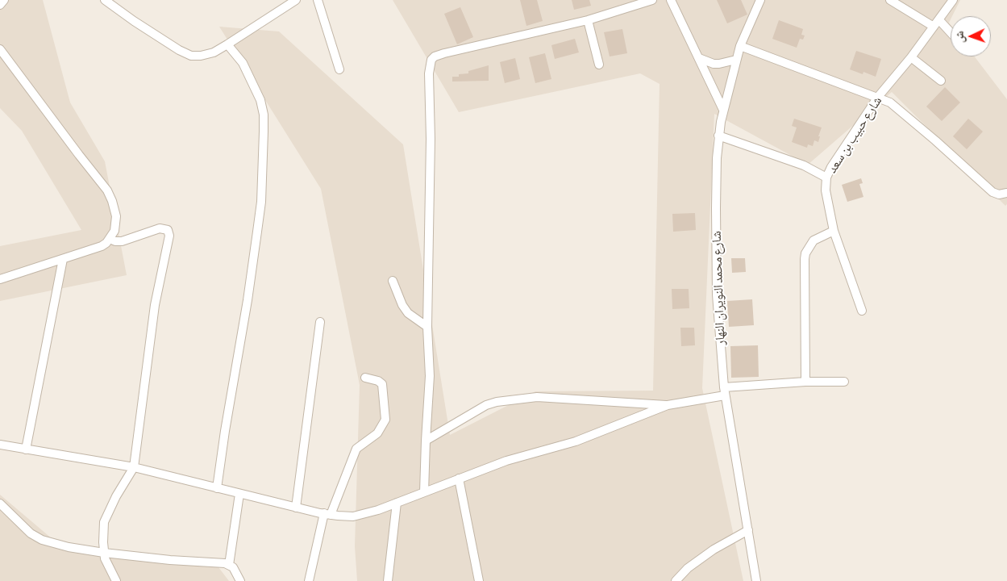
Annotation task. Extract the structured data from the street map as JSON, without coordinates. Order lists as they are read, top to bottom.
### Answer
{
  "streets": {
    "street": ["شارع حبيب بن سعد", "شارع محمد النويران النهار"]
  },
  "crossings": [
    ["شارع حبيب بن سعد", "شارع محمد النويران النهار"]
  ],
  "north": "left"
}
